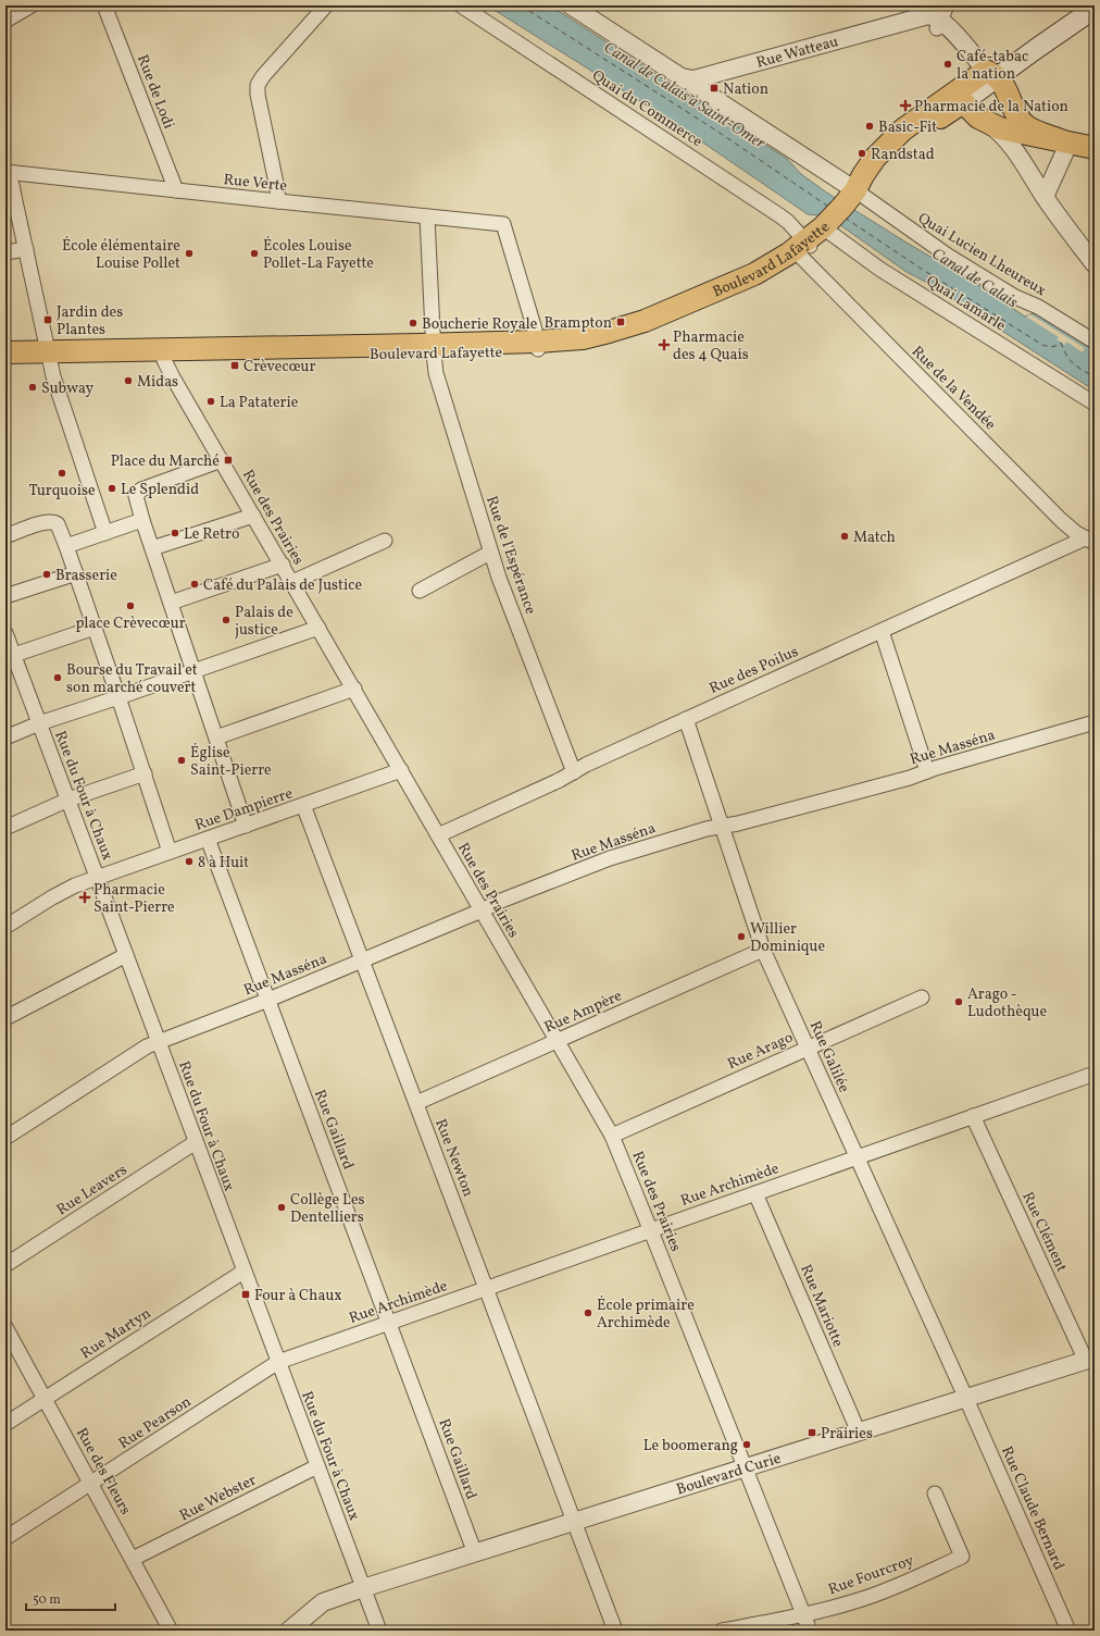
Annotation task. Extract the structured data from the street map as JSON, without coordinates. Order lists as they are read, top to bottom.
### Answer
{
  "streets": {
    "main road": ["Boulevard Lafayette"],
    "street": [
      "Rue Watteau",
      "Rue de Lodi",
      "Quai du Commerce",
      "Rue Verte",
      "Quai Lucien Lheureux",
      "Quai Lamarle",
      "Rue de la Vendée",
      "Rue des Prairies",
      "Rue de l'Espérance",
      "Rue des Poilus",
      "Rue Masséna",
      "Rue du Four à Chaux",
      "Rue Dampierre",
      "Rue Ampère",
      "Rue Arago",
      "Rue Galilée",
      "Rue Gaillard",
      "Rue Newton",
      "Rue Archimède",
      "Rue Leavers",
      "Rue Clément",
      "Rue Mariotte",
      "Rue Martyn",
      "Rue Pearson",
      "Rue des Fleurs",
      "Boulevard Curie",
      "Rue Webster",
      "Rue Claude Bernard",
      "Rue Fourcroy"
    ]
  },
  "crossings": [
    ["Rue de Lodi", "Rue Verte"],
    ["Quai du Commerce", "Boulevard Lafayette"],
    ["Quai du Commerce", "Rue de la Vendée"],
    ["Rue Verte", "Boulevard Lafayette"],
    ["Rue Verte", "Rue de l'Espérance"],
    ["Quai Lucien Lheureux", "Boulevard Lafayette"],
    ["Boulevard Lafayette", "Quai Lamarle"],
    ["Boulevard Lafayette", "Rue de la Vendée"],
    ["Boulevard Lafayette", "Rue des Prairies"],
    ["Boulevard Lafayette", "Rue de l'Espérance"],
    ["Rue de la Vendée", "Rue des Poilus"],
    ["Rue des Prairies", "Rue des Poilus"],
    ["Rue des Prairies", "Rue Masséna"],
    ["Rue des Prairies", "Rue Dampierre"],
    ["Rue des Prairies", "Rue Ampère"],
    ["Rue des Prairies", "Rue Arago"],
    ["Rue des Prairies", "Rue Archimède"],
    ["Rue des Prairies", "Boulevard Curie"],
    ["Rue des Prairies", "Rue Fourcroy"],
    ["Rue de l'Espérance", "Rue des Poilus"],
    ["Rue des Poilus", "Rue Galilée"],
    ["Rue Masséna", "Rue du Four à Chaux"],
    ["Rue Masséna", "Rue Galilée"],
    ["Rue Masséna", "Rue Gaillard"],
    ["Rue Masséna", "Rue Newton"],
    ["Rue du Four à Chaux", "Rue Dampierre"],
    ["Rue du Four à Chaux", "Rue Archimède"],
    ["Rue du Four à Chaux", "Rue Leavers"],
    ["Rue du Four à Chaux", "Rue Martyn"],
    ["Rue du Four à Chaux", "Rue Pearson"],
    ["Rue du Four à Chaux", "Boulevard Curie"],
    ["Rue du Four à Chaux", "Rue Webster"],
    ["Rue Dampierre", "Rue Gaillard"],
    ["Rue Dampierre", "Rue Newton"],
    ["Rue Ampère", "Rue Galilée"],
    ["Rue Ampère", "Rue Newton"],
    ["Rue Arago", "Rue Galilée"],
    ["Rue Galilée", "Rue Archimède"],
    ["Rue Galilée", "Boulevard Curie"],
    ["Rue Galilée", "Rue Claude Bernard"],
    ["Rue Gaillard", "Rue Archimède"],
    ["Rue Gaillard", "Boulevard Curie"],
    ["Rue Newton", "Rue Archimède"],
    ["Rue Newton", "Boulevard Curie"],
    ["Rue Archimède", "Rue Clément"],
    ["Rue Archimède", "Rue Mariotte"],
    ["Rue Archimède", "Rue Pearson"],
    ["Rue Clément", "Boulevard Curie"],
    ["Rue Mariotte", "Boulevard Curie"],
    ["Rue Martyn", "Rue des Fleurs"],
    ["Rue Pearson", "Rue des Fleurs"],
    ["Rue des Fleurs", "Rue Webster"],
    ["Boulevard Curie", "Rue Claude Bernard"]
  ],
  "water": ["Canal de Calais à Saint-Omer", "Canal de Calais"],
  "places": {
    "other": [
      "Café-tabac la nation",
      "Basic-Fit",
      "Randstad",
      "École élémentaire Louise Pollet",
      "Écoles Louise Pollet-La Fayette",
      "Boucherie Royale",
      "Midas",
      "Subway",
      "La Pataterie",
      "Turquoise",
      "Le Splendid",
      "Le Retro",
      "Match",
      "Brasserie",
      "Café du Palais de Justice",
      "place Crèvecœur",
      "Palais de justice",
      "Bourse du Travail et son marché couvert",
      "Église Saint-Pierre",
      "8 à Huit",
      "Willier Dominique",
      "Arago - Ludothèque",
      "Collège Les Dentelliers",
      "École primaire Archimède",
      "Le boomerang"
    ],
    "transit": [
      "Nation",
      "Jardin des Plantes",
      "Brampton",
      "Crèvecœur",
      "Place du Marché",
      "Four à Chaux",
      "Prairies"
    ],
    "health": ["Pharmacie de la Nation", "Pharmacie des 4 Quais", "Pharmacie Saint-Pierre"]
  },
  "scale_bar": "50 m"
}
